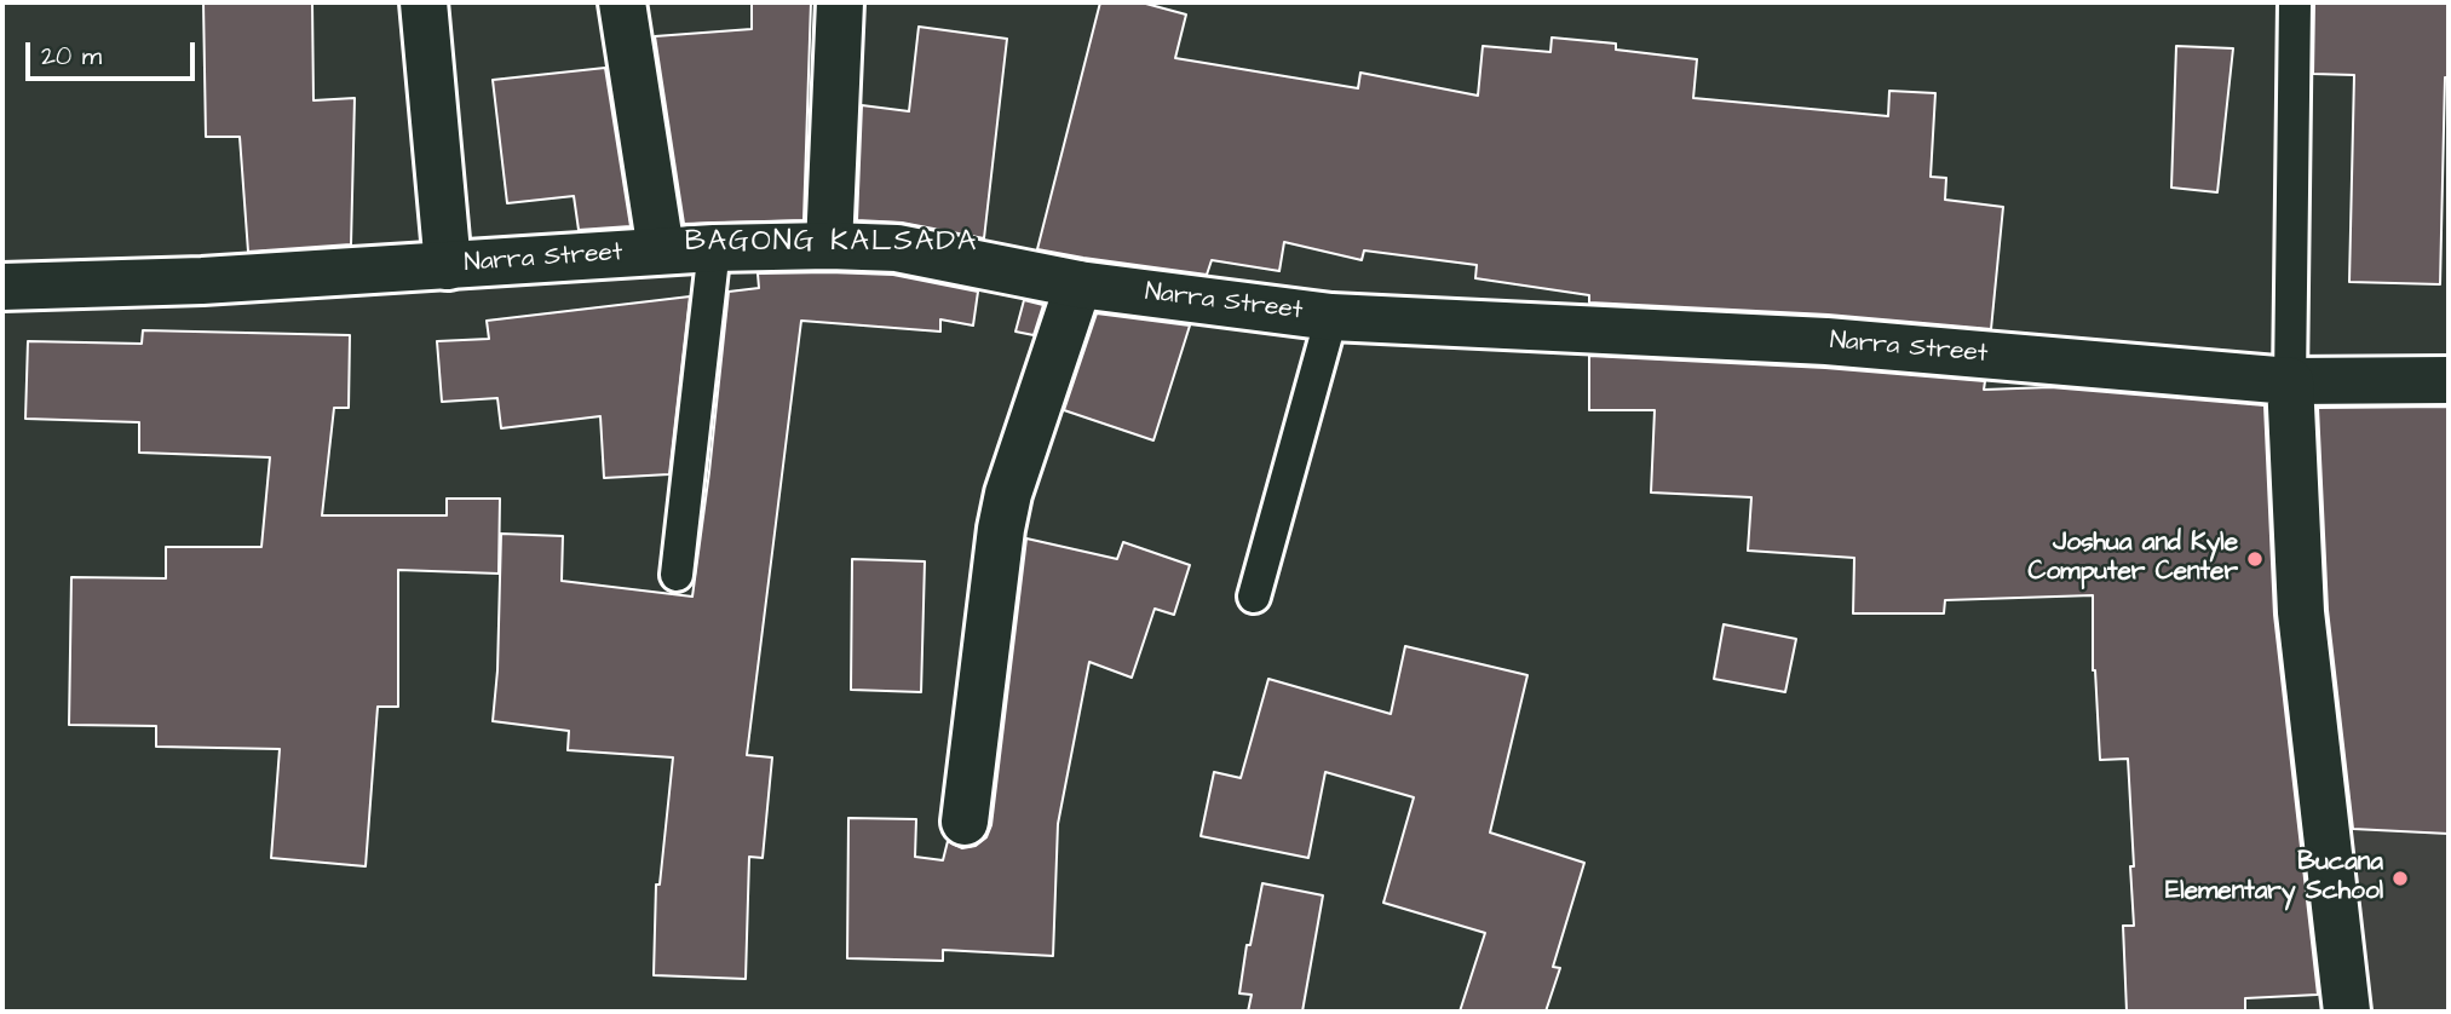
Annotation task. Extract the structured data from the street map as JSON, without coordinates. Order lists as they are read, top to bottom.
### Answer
{
  "streets": {
    "street": ["Narra Street"]
  },
  "districts": ["BAGONG KALSADA"],
  "places": ["Joshua and Kyle Computer Center", "Bucana Elementary School"],
  "scale_bar": "20 m"
}
